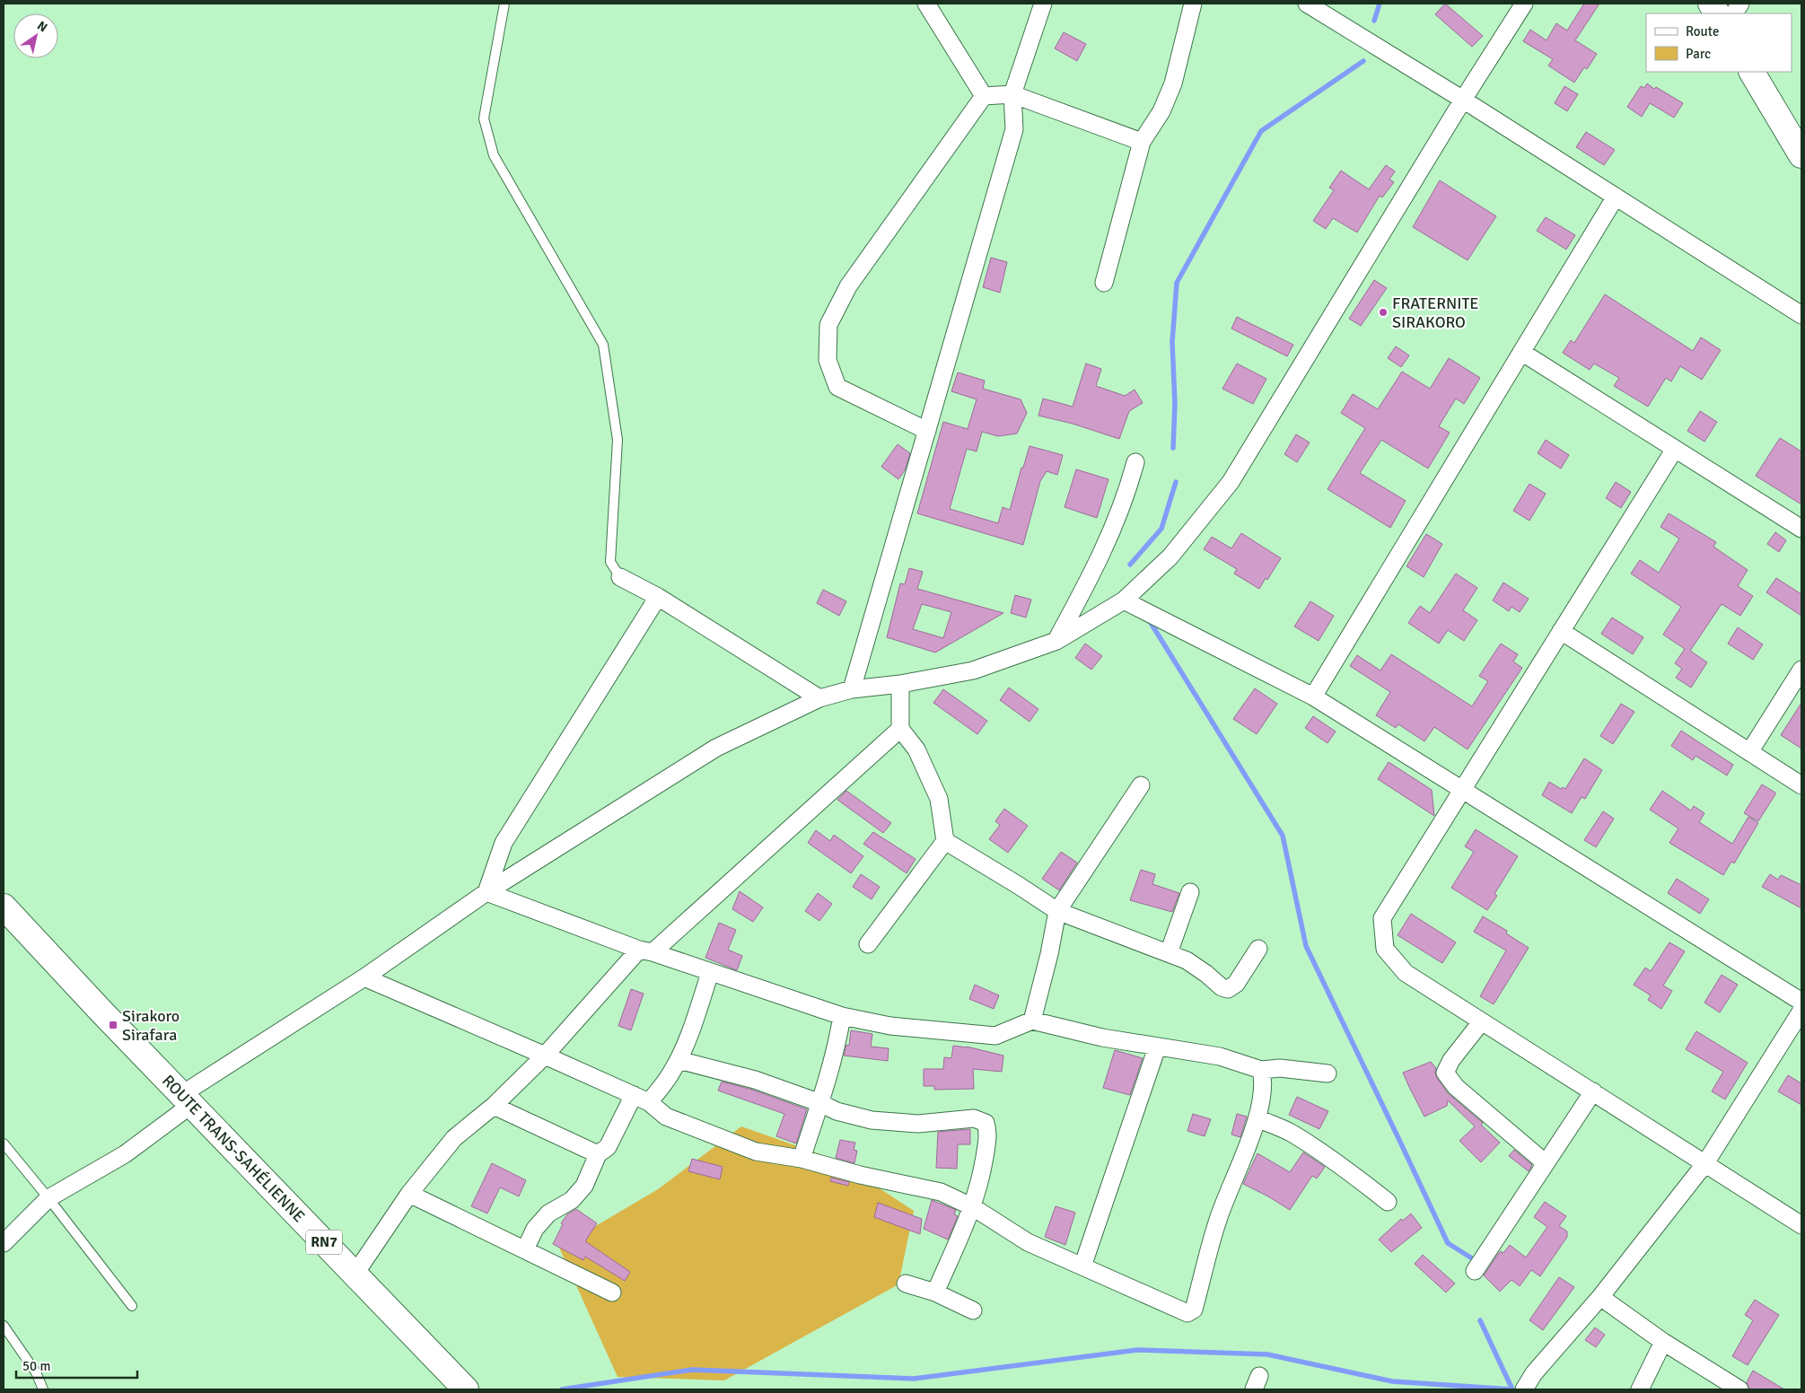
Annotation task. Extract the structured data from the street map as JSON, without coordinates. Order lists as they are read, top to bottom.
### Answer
{
  "streets": {
    "main road": ["ROUTE TRANS-SAHÉLIENNE", "RN7"]
  },
  "places": {
    "other": ["FRATERNITE SIRAKORO"],
    "transit": ["Sirakoro Sirafara"]
  },
  "legend": ["Route", "Parc"],
  "scale_bar": "50 m",
  "north": "top right"
}
